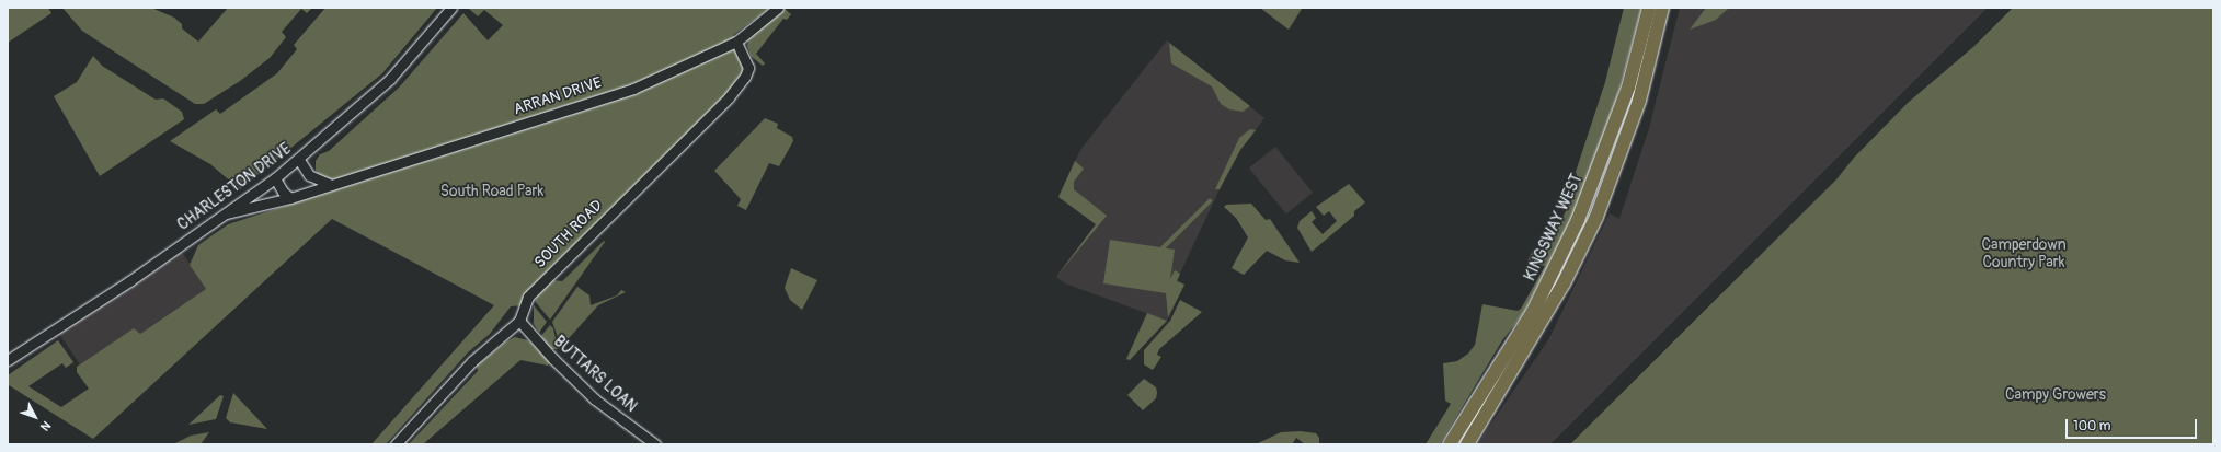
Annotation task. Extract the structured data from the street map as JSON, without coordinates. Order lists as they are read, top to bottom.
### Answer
{
  "streets": {
    "highway": ["KINGSWAY WEST"],
    "street": [
      "ARRAN DRIVE",
      "CHARLESTON DRIVE",
      "SOUTH ROAD",
      "BUTTARS LOAN"
    ]
  },
  "crossings": [
    ["ARRAN DRIVE", "CHARLESTON DRIVE"],
    ["ARRAN DRIVE", "SOUTH ROAD"],
    ["SOUTH ROAD", "BUTTARS LOAN"]
  ],
  "parks": ["South Road Park", "Camperdown Country Park", "Campy Growers"],
  "scale_bar": "100 m",
  "north": "bottom right"
}
